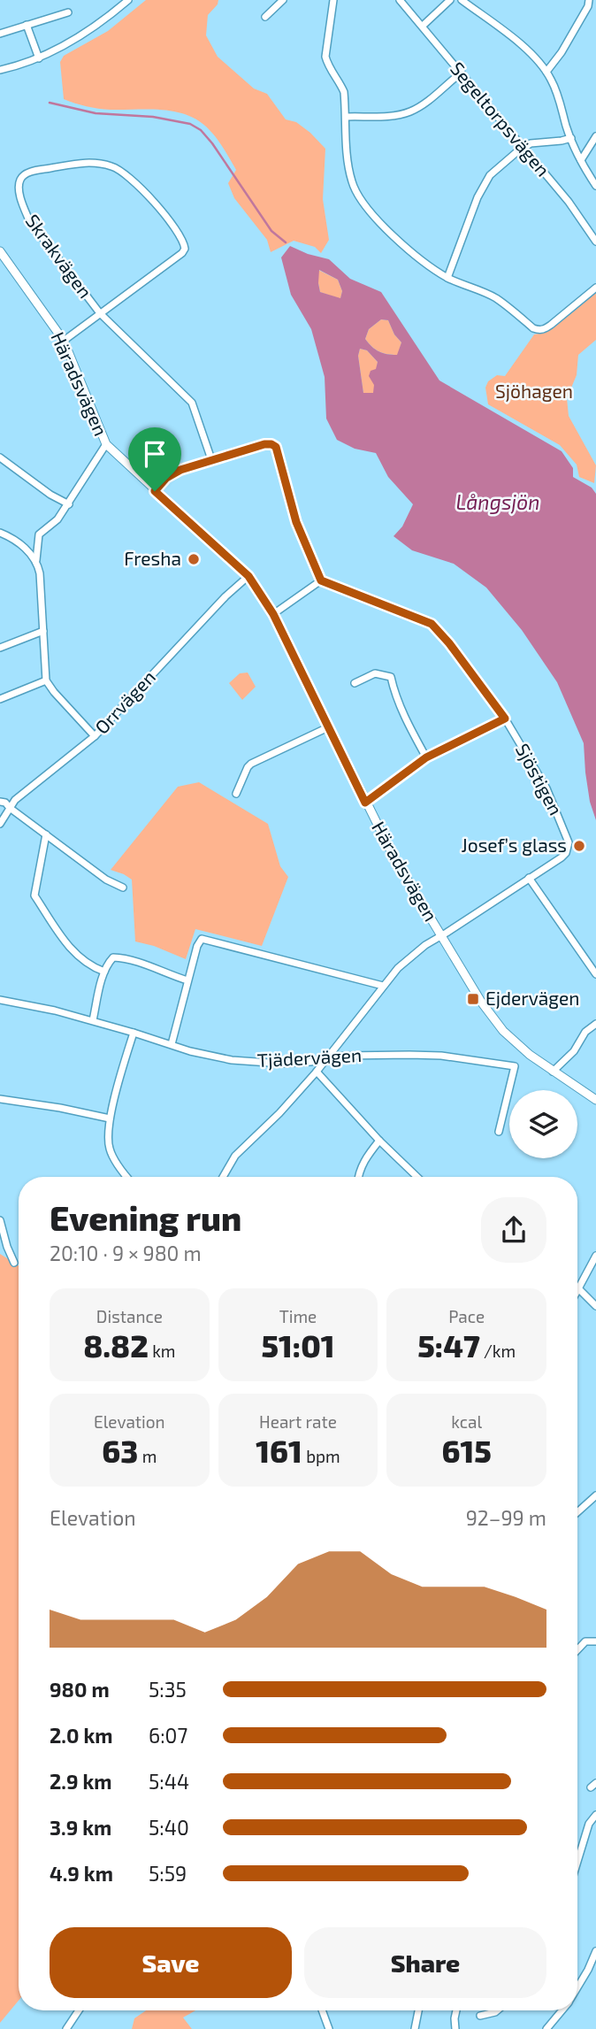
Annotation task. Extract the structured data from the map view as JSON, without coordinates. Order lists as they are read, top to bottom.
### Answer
{
  "streets": {
    "street": [
      "Segeltorpsvägen",
      "Skrakvägen",
      "Häradsvägen",
      "Orrvägen",
      "Sjöstigen",
      "Tjädervägen"
    ]
  },
  "crossings": [
    ["Skrakvägen", "Häradsvägen"],
    ["Häradsvägen", "Orrvägen"],
    ["Häradsvägen", "Sjöstigen"]
  ],
  "water": ["Långsjön"],
  "parks": ["Sjöhagen"],
  "places": {
    "other": ["Fresha", "Josef’s glass"],
    "transit": ["Ejdervägen"]
  },
  "page": {
    "heading": ["Evening run", "20:10 · 9 × 980 m"],
    "stats": [
      ["Distance", "8.82 km"],
      ["Time", "51:01"],
      ["Pace", "5:47 /km"],
      ["Elevation", "63 m"],
      ["Heart rate", "161 bpm"],
      ["kcal", "615"]
    ],
    "chart": ["Elevation", "92–99 m"],
    "list": [
      {
        "name": "980 m",
        "note": "5:35"
      },
      {
        "name": "2.0 km",
        "note": "6:07"
      },
      {
        "name": "2.9 km",
        "note": "5:44"
      },
      {
        "name": "3.9 km",
        "note": "5:40"
      },
      {
        "name": "4.9 km",
        "note": "5:59"
      }
    ],
    "buttons": ["Save", "Share"]
  }
}
